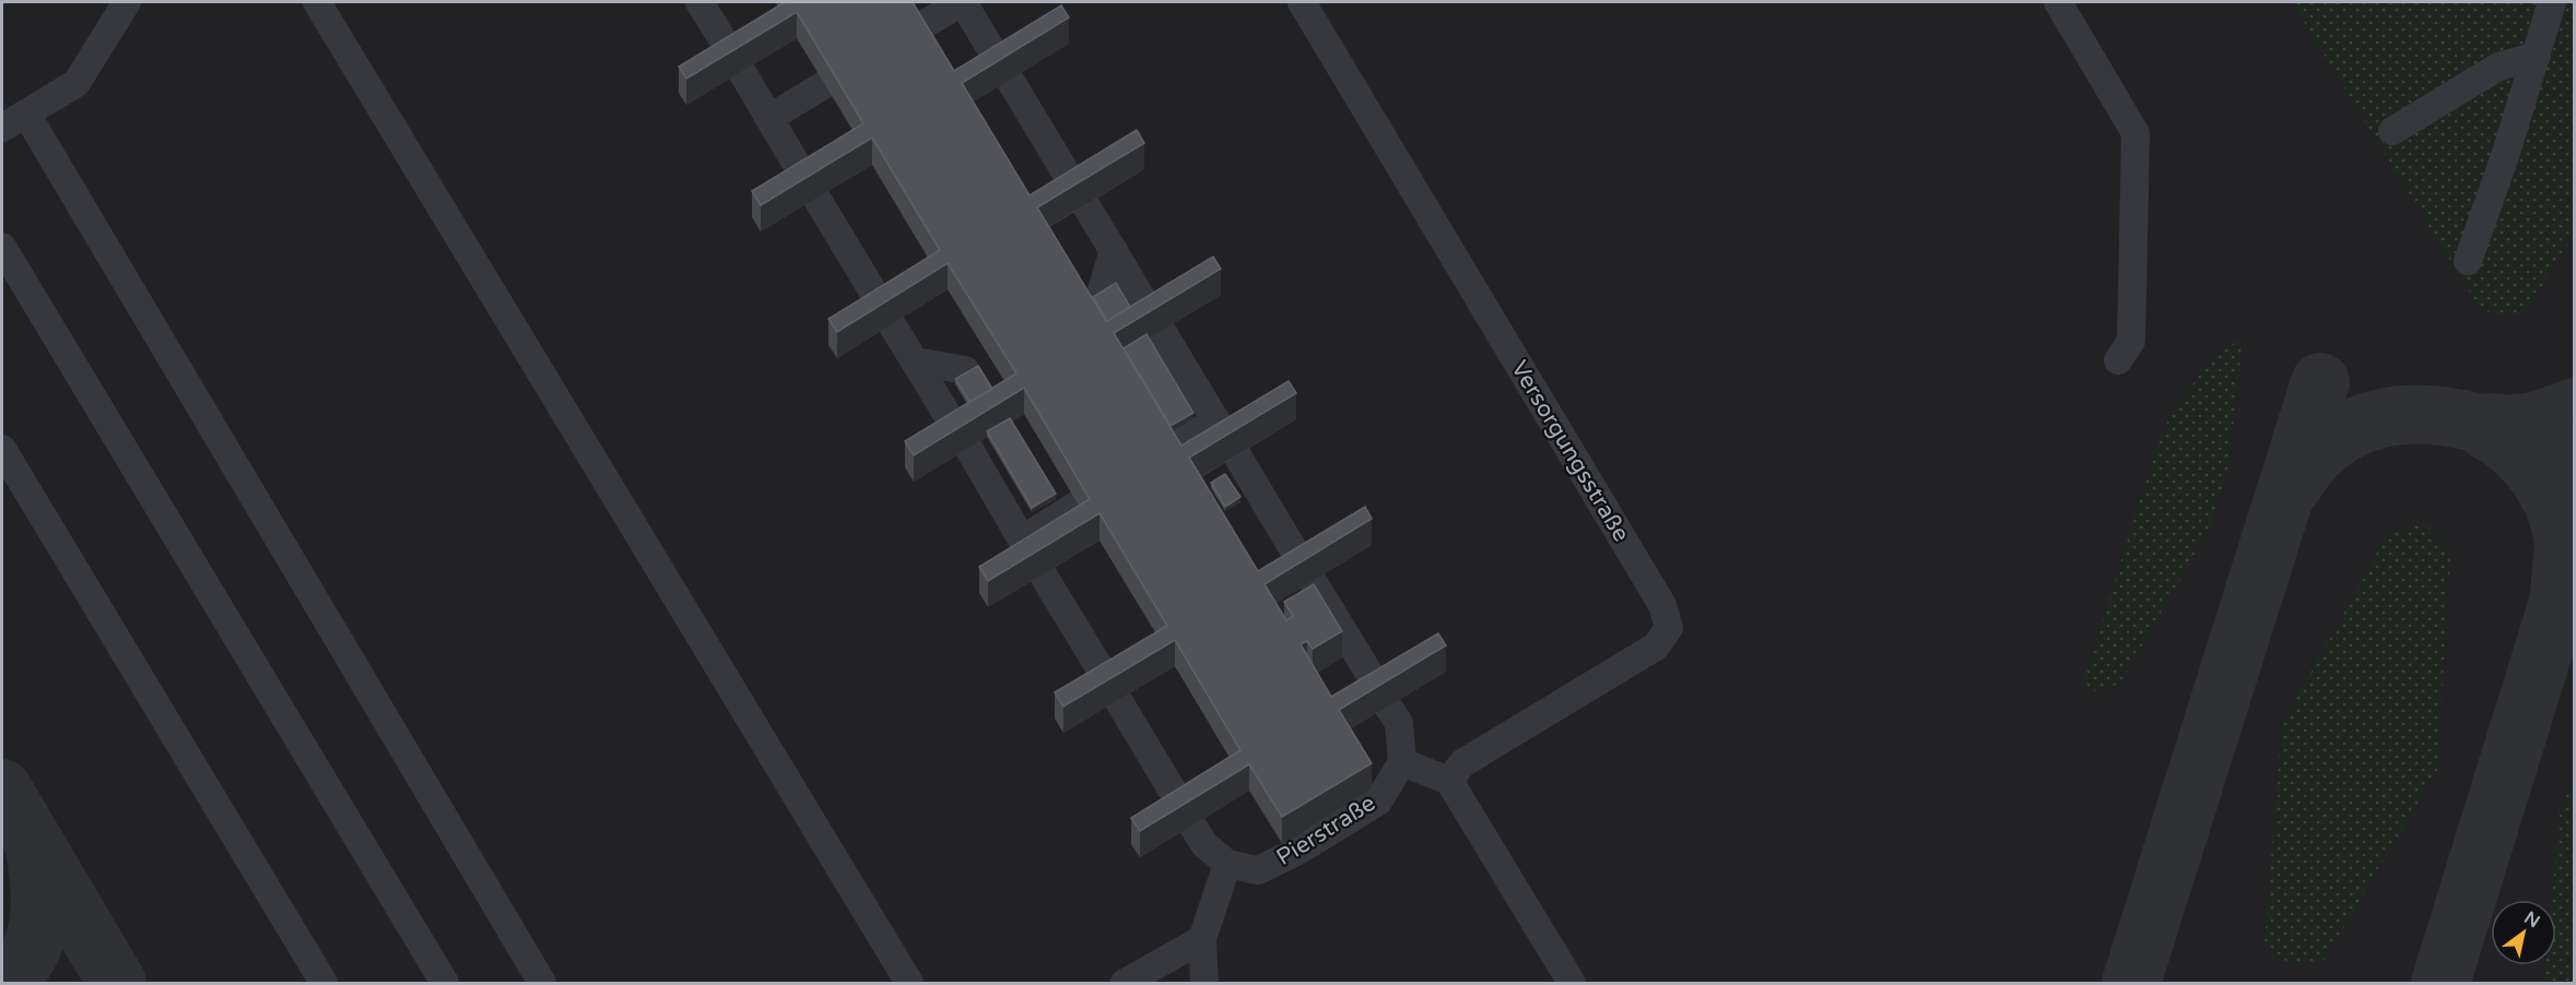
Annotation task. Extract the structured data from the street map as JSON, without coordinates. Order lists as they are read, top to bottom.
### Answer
{
  "streets": {
    "lane": ["Versorgungsstraße", "Pierstraße"]
  },
  "north": "top right"
}
